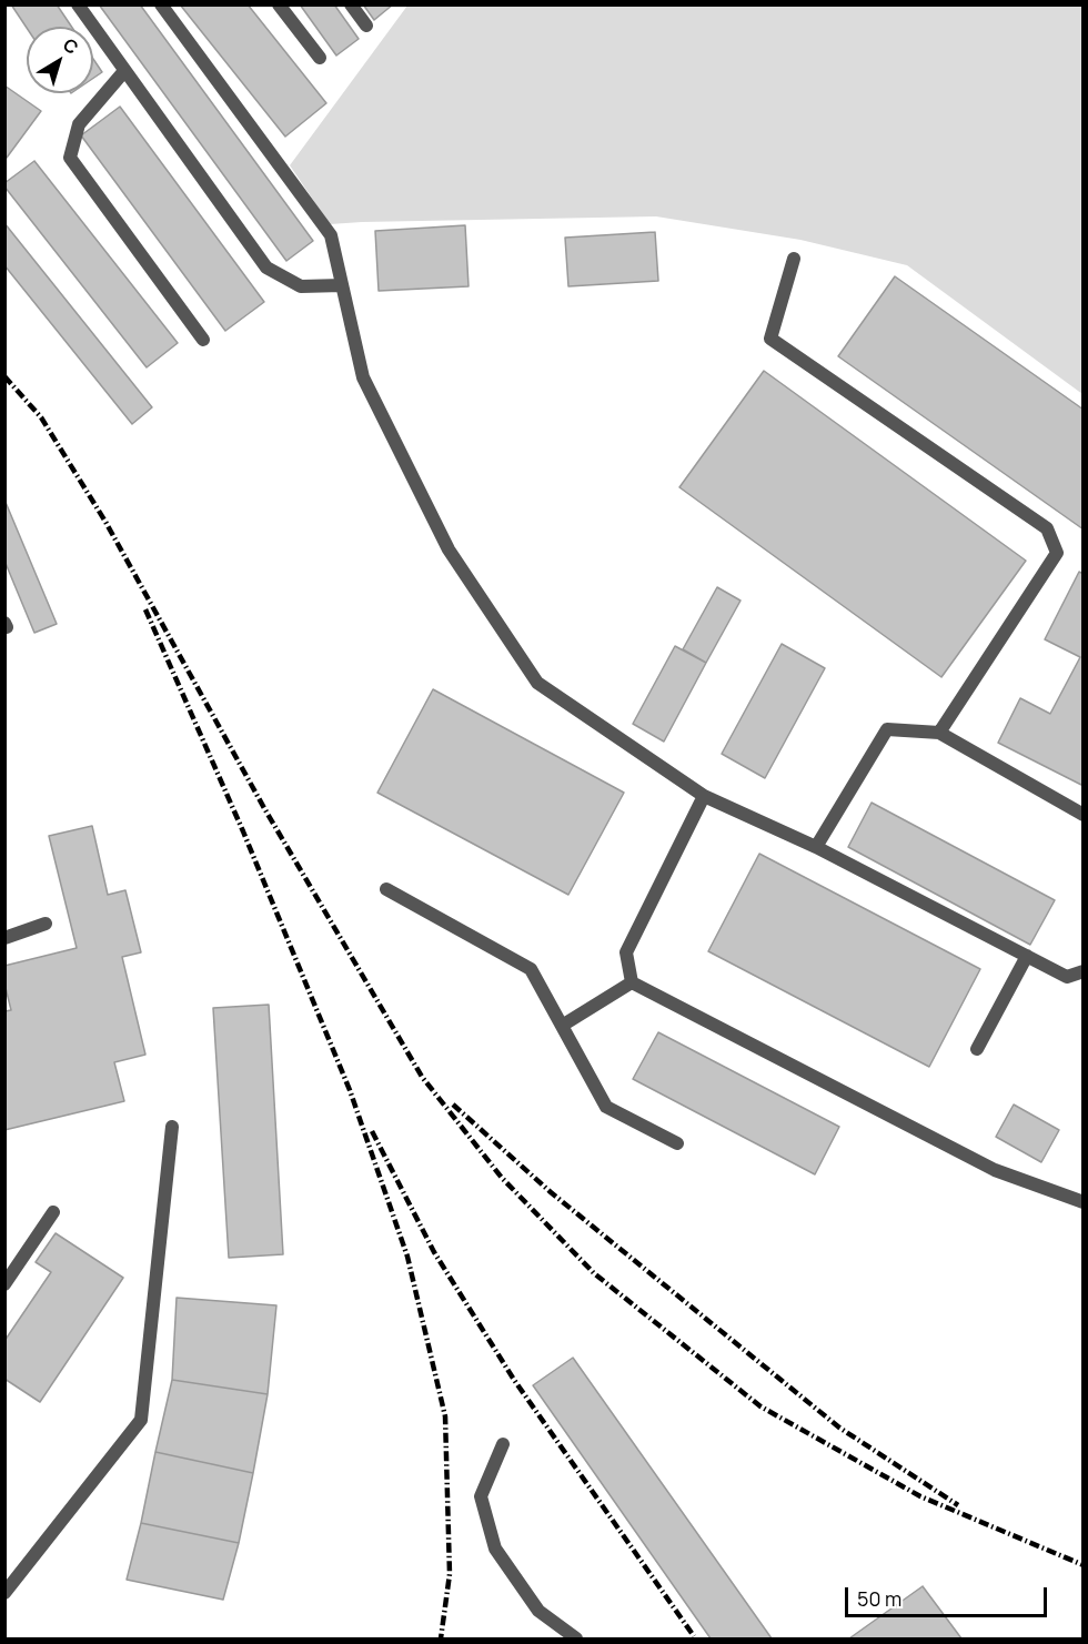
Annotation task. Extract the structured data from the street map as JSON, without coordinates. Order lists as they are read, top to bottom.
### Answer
{
  "scale_bar": "50 m",
  "north": "top right"
}
